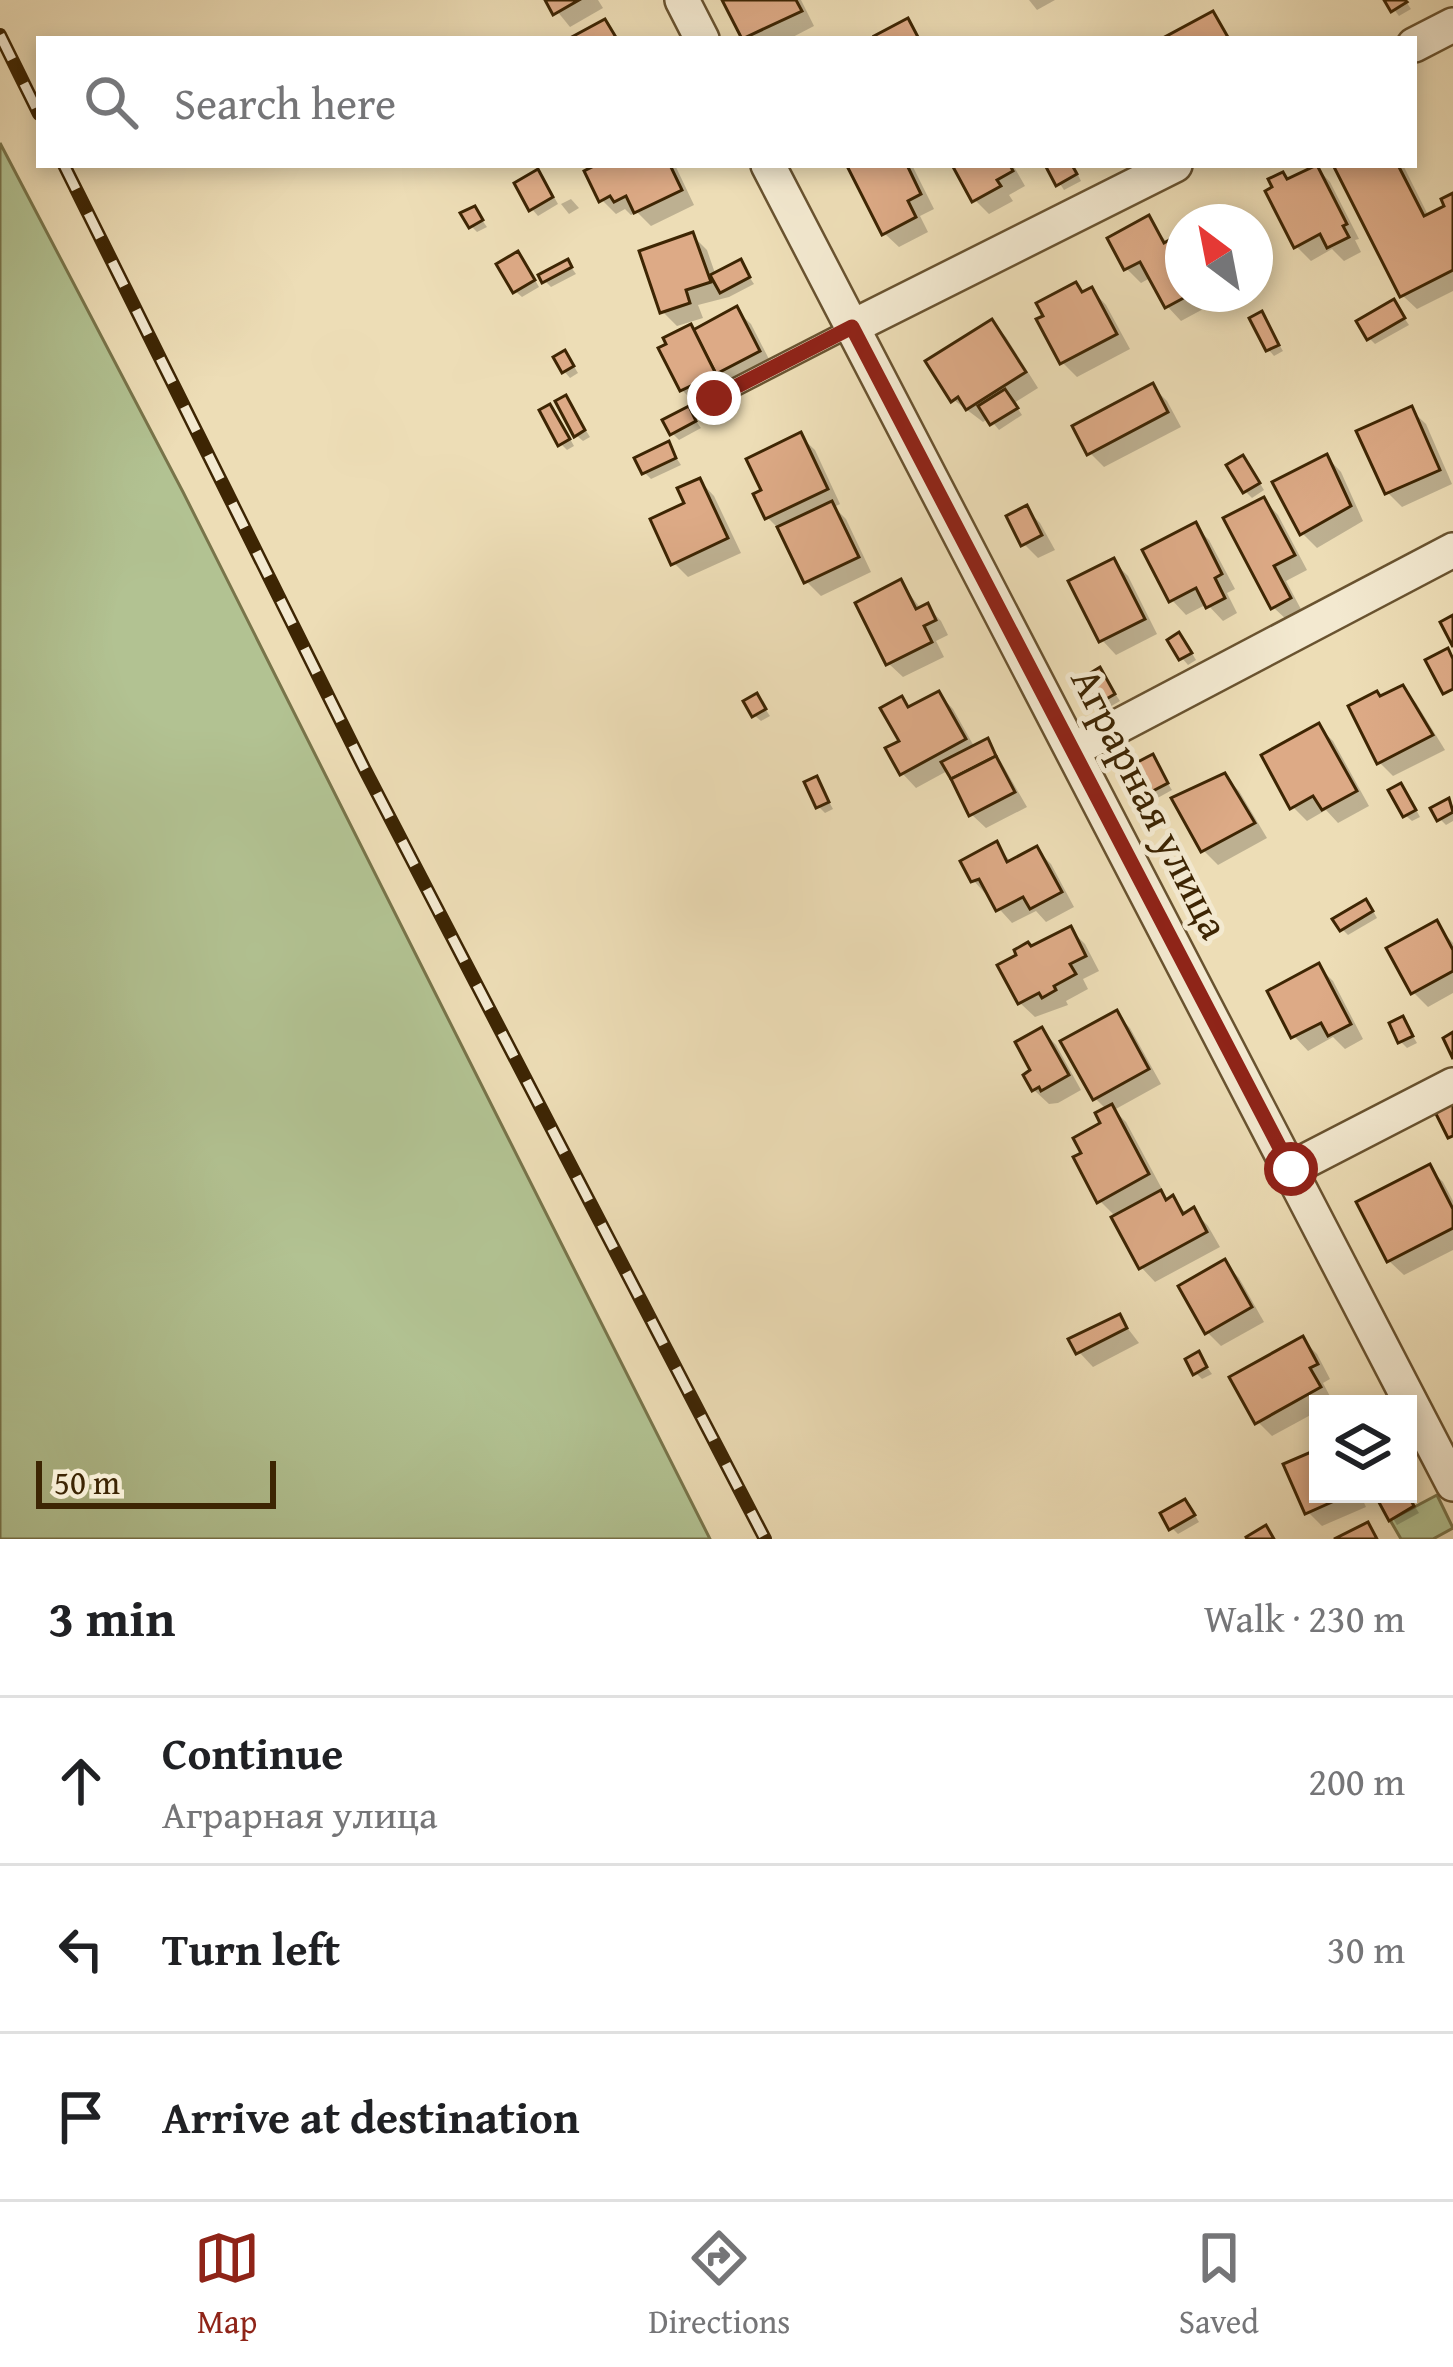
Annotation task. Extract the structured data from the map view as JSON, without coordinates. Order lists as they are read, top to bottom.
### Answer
{
  "streets": {
    "street": ["Аграрная улица"]
  },
  "scale_bar": "50 m",
  "north": "top left",
  "page": {
    "search": "Search here",
    "scale": "50 m",
    "heading": ["3 min", "Walk · 230 m"],
    "list": [
      ["Continue", "Аграрная улица", "200 m"],
      ["Turn left", "30 m"],
      "Arrive at destination"
    ],
    "nav": ["Map", "Directions", "Saved"]
  }
}
